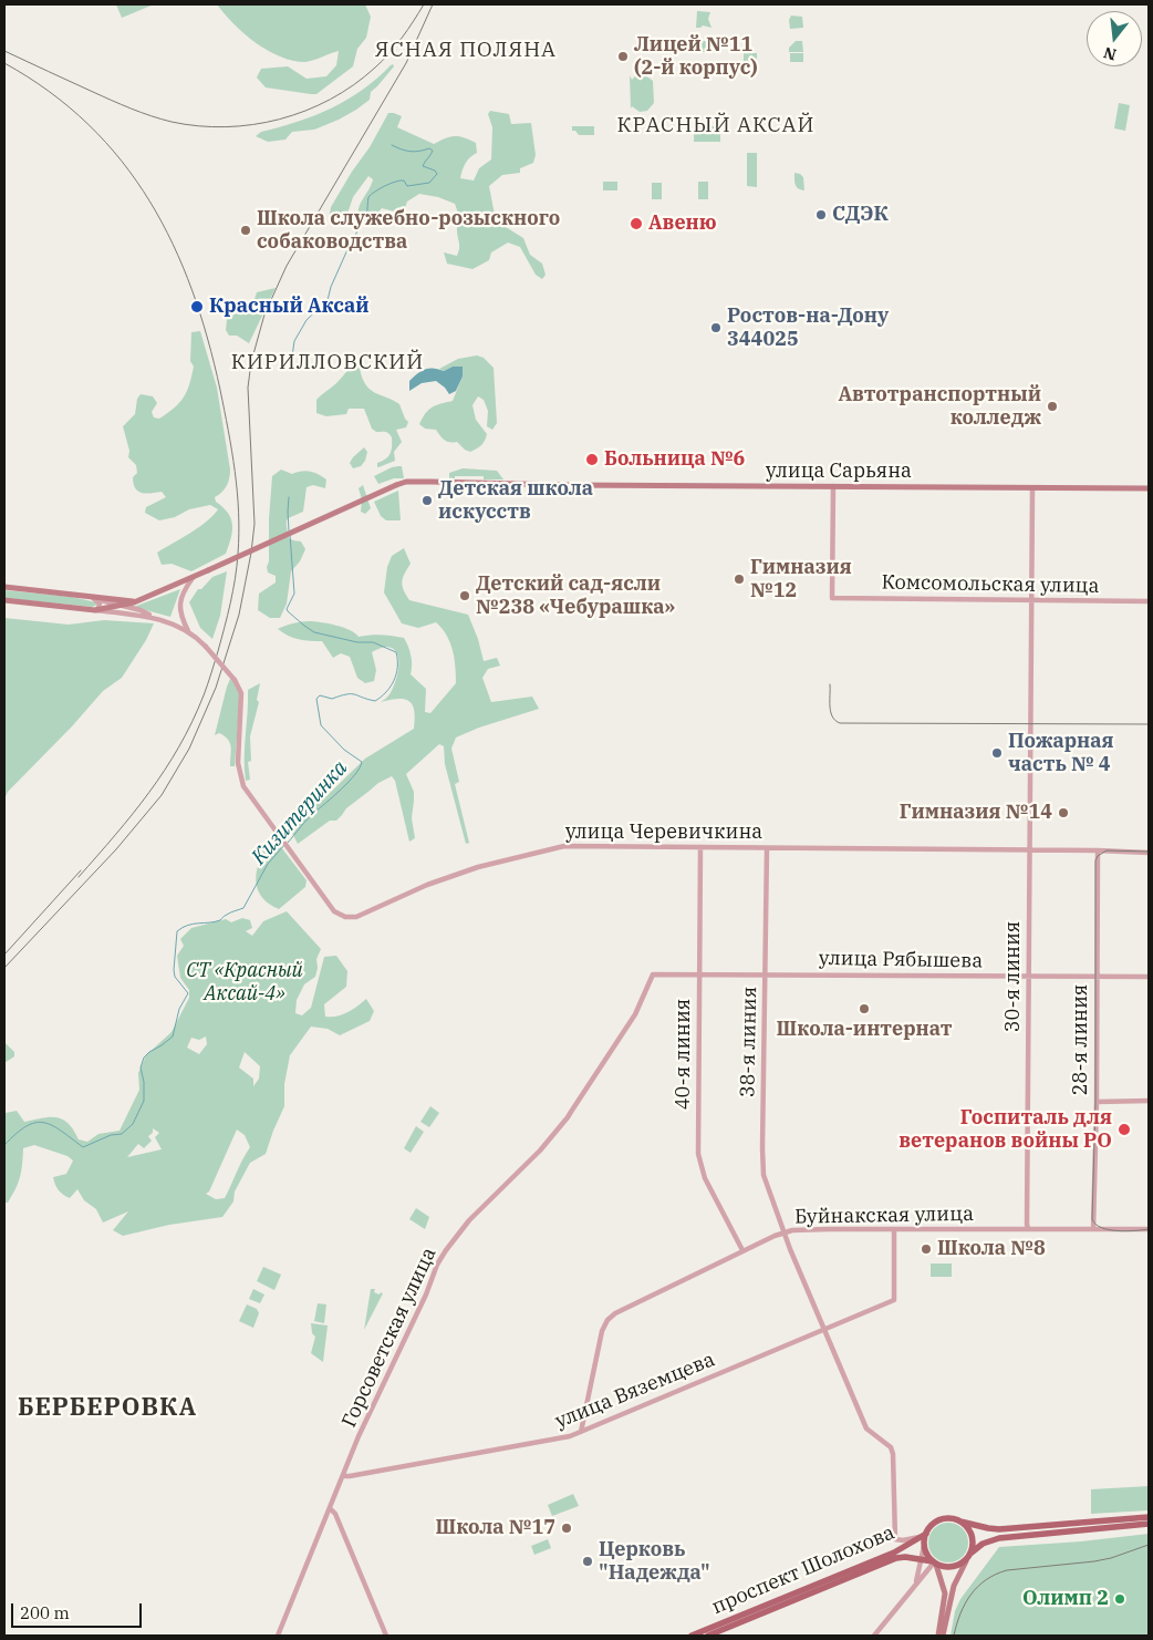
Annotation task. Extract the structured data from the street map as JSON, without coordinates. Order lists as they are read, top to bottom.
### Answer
{
  "streets": {
    "main road": ["улица Сарьяна", "проспект Шолохова"],
    "street": [
      "Комсомольская улица",
      "улица Черевичкина",
      "улица Рябышева",
      "30-я линия",
      "28-я линия",
      "38-я линия",
      "40-я линия",
      "Буйнакская улица",
      "Горсоветская улица",
      "улица Вяземцева"
    ]
  },
  "crossings": [
    ["улица Сарьяна", "Комсомольская улица"],
    ["улица Сарьяна", "30-я линия"],
    ["Комсомольская улица", "30-я линия"],
    ["улица Черевичкина", "30-я линия"],
    ["улица Черевичкина", "28-я линия"],
    ["улица Черевичкина", "38-я линия"],
    ["улица Черевичкина", "40-я линия"],
    ["улица Рябышева", "30-я линия"],
    ["улица Рябышева", "28-я линия"],
    ["улица Рябышева", "38-я линия"],
    ["улица Рябышева", "40-я линия"],
    ["улица Рябышева", "Горсоветская улица"],
    ["30-я линия", "Буйнакская улица"],
    ["28-я линия", "Буйнакская улица"],
    ["38-я линия", "Буйнакская улица"],
    ["38-я линия", "улица Вяземцева"],
    ["38-я линия", "проспект Шолохова"],
    ["40-я линия", "Буйнакская улица"],
    ["Буйнакская улица", "улица Вяземцева"],
    ["Горсоветская улица", "улица Вяземцева"]
  ],
  "districts": [
    "ЯСНАЯ ПОЛЯНА",
    "КРАСНЫЙ АКСАЙ",
    "КИРИЛЛОВСКИЙ",
    "БЕРБЕРОВКА"
  ],
  "water": ["Кизитеринка"],
  "parks": ["СТ «Красный Аксай-4»"],
  "places": [
    "Лицей №11 (2-й корпус)",
    "СДЭК",
    "Авеню",
    "Школа служебно-розыскного собаководства",
    "Красный Аксай",
    "Ростов-на-Дону 344025",
    "Автотранспортный колледж",
    "Больница №6",
    "Детская школа искусств",
    "Гимназия №12",
    "Детский сад-ясли №238 «Чебурашка»",
    "Пожарная часть № 4",
    "Гимназия №14",
    "Школа-интернат",
    "Госпиталь для ветеранов войны РО",
    "Школа №8",
    "Школа №17",
    "Церковь \"Надежда\"",
    "Олимп 2"
  ],
  "scale_bar": "200 m",
  "north": "bottom"
}
